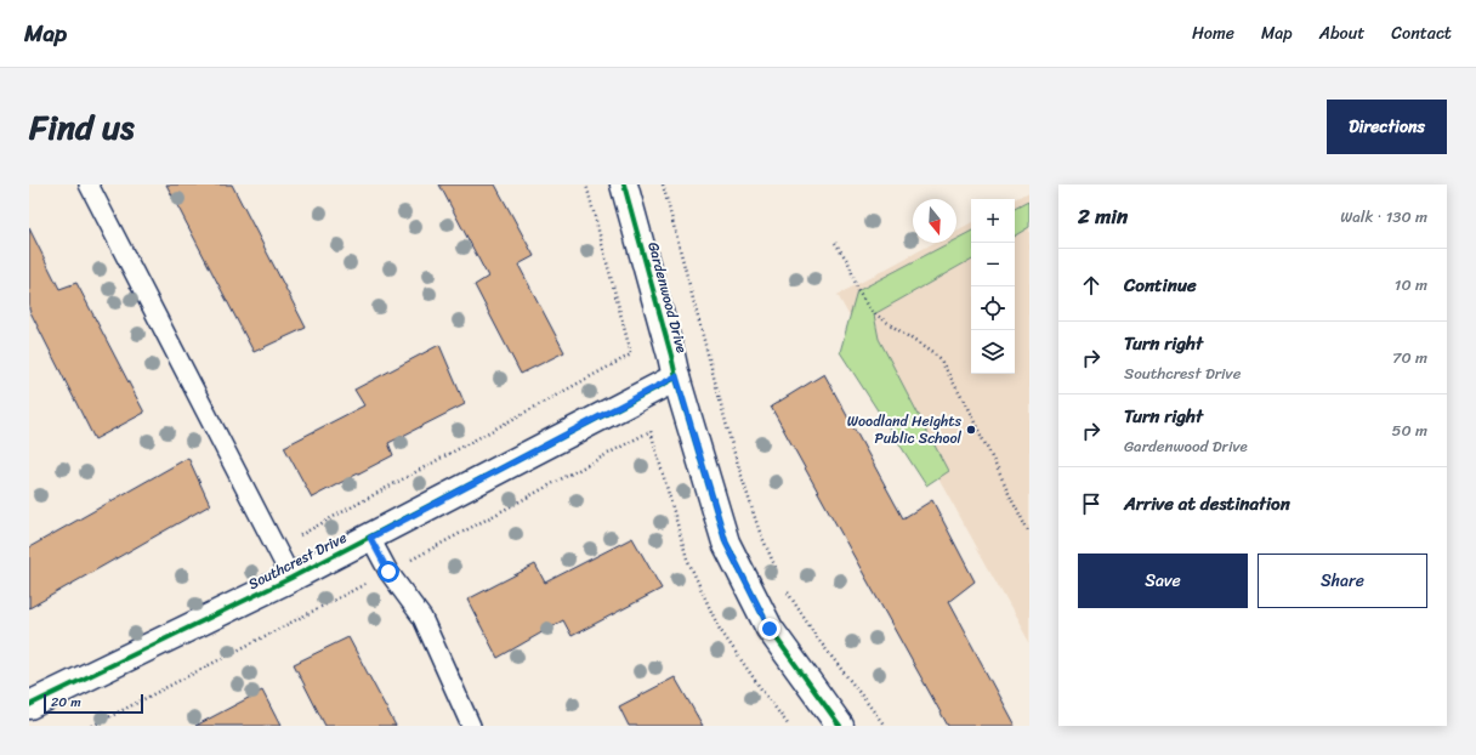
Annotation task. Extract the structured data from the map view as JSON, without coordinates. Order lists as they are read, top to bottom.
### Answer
{
  "streets": {
    "street": ["Gardenwood Drive", "Southcrest Drive"]
  },
  "crossings": [
    ["Gardenwood Drive", "Southcrest Drive"]
  ],
  "places": ["Woodland Heights Public School"],
  "scale_bar": "20 m",
  "north": "bottom",
  "page": {
    "header": "Map",
    "nav": [
      "Home",
      "Map",
      "About",
      "Contact"
    ],
    "title": "Find us",
    "buttons": [
      "Directions",
      ["Save", "Share"]
    ],
    "heading": ["2 min", "Walk · 130 m"],
    "map_buttons": ["+", "−"],
    "list": [
      ["Continue", "10 m"],
      ["Turn right", "Southcrest Drive", "70 m"],
      ["Turn right", "Gardenwood Drive", "50 m"],
      "Arrive at destination"
    ],
    "scale": "20 m"
  }
}
